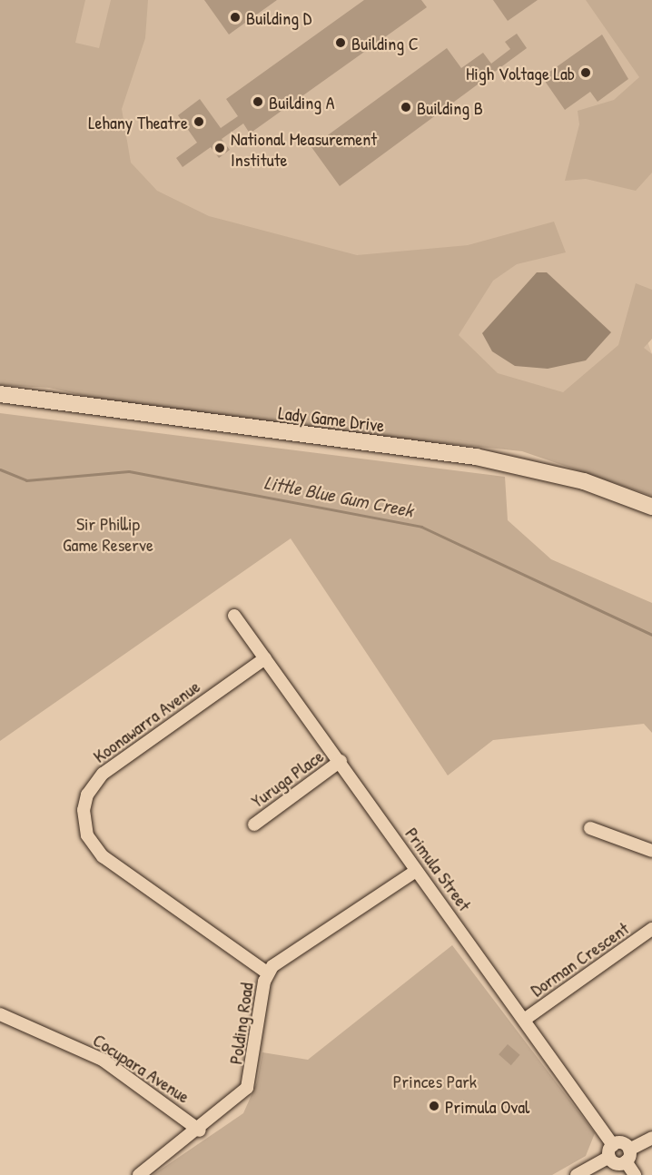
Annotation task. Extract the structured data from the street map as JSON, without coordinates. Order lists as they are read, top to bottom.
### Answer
{
  "streets": {
    "main road": ["Lady Game Drive"],
    "street": [
      "Koonawarra Avenue",
      "Yuruga Place",
      "Primula Street",
      "Dorman Crescent",
      "Polding Road",
      "Cocupara Avenue"
    ]
  },
  "crossings": [
    ["Koonawarra Avenue", "Primula Street"],
    ["Koonawarra Avenue", "Polding Road"],
    ["Yuruga Place", "Primula Street"],
    ["Primula Street", "Dorman Crescent"],
    ["Primula Street", "Polding Road"],
    ["Polding Road", "Cocupara Avenue"]
  ],
  "water": ["Little Blue Gum Creek"],
  "parks": ["Sir Phillip Game Reserve", "Princes Park"],
  "places": [
    "Building D",
    "Building C",
    "High Voltage Lab",
    "Building A",
    "Building B",
    "Lehany Theatre",
    "National Measurement Institute",
    "Primula Oval"
  ]
}
